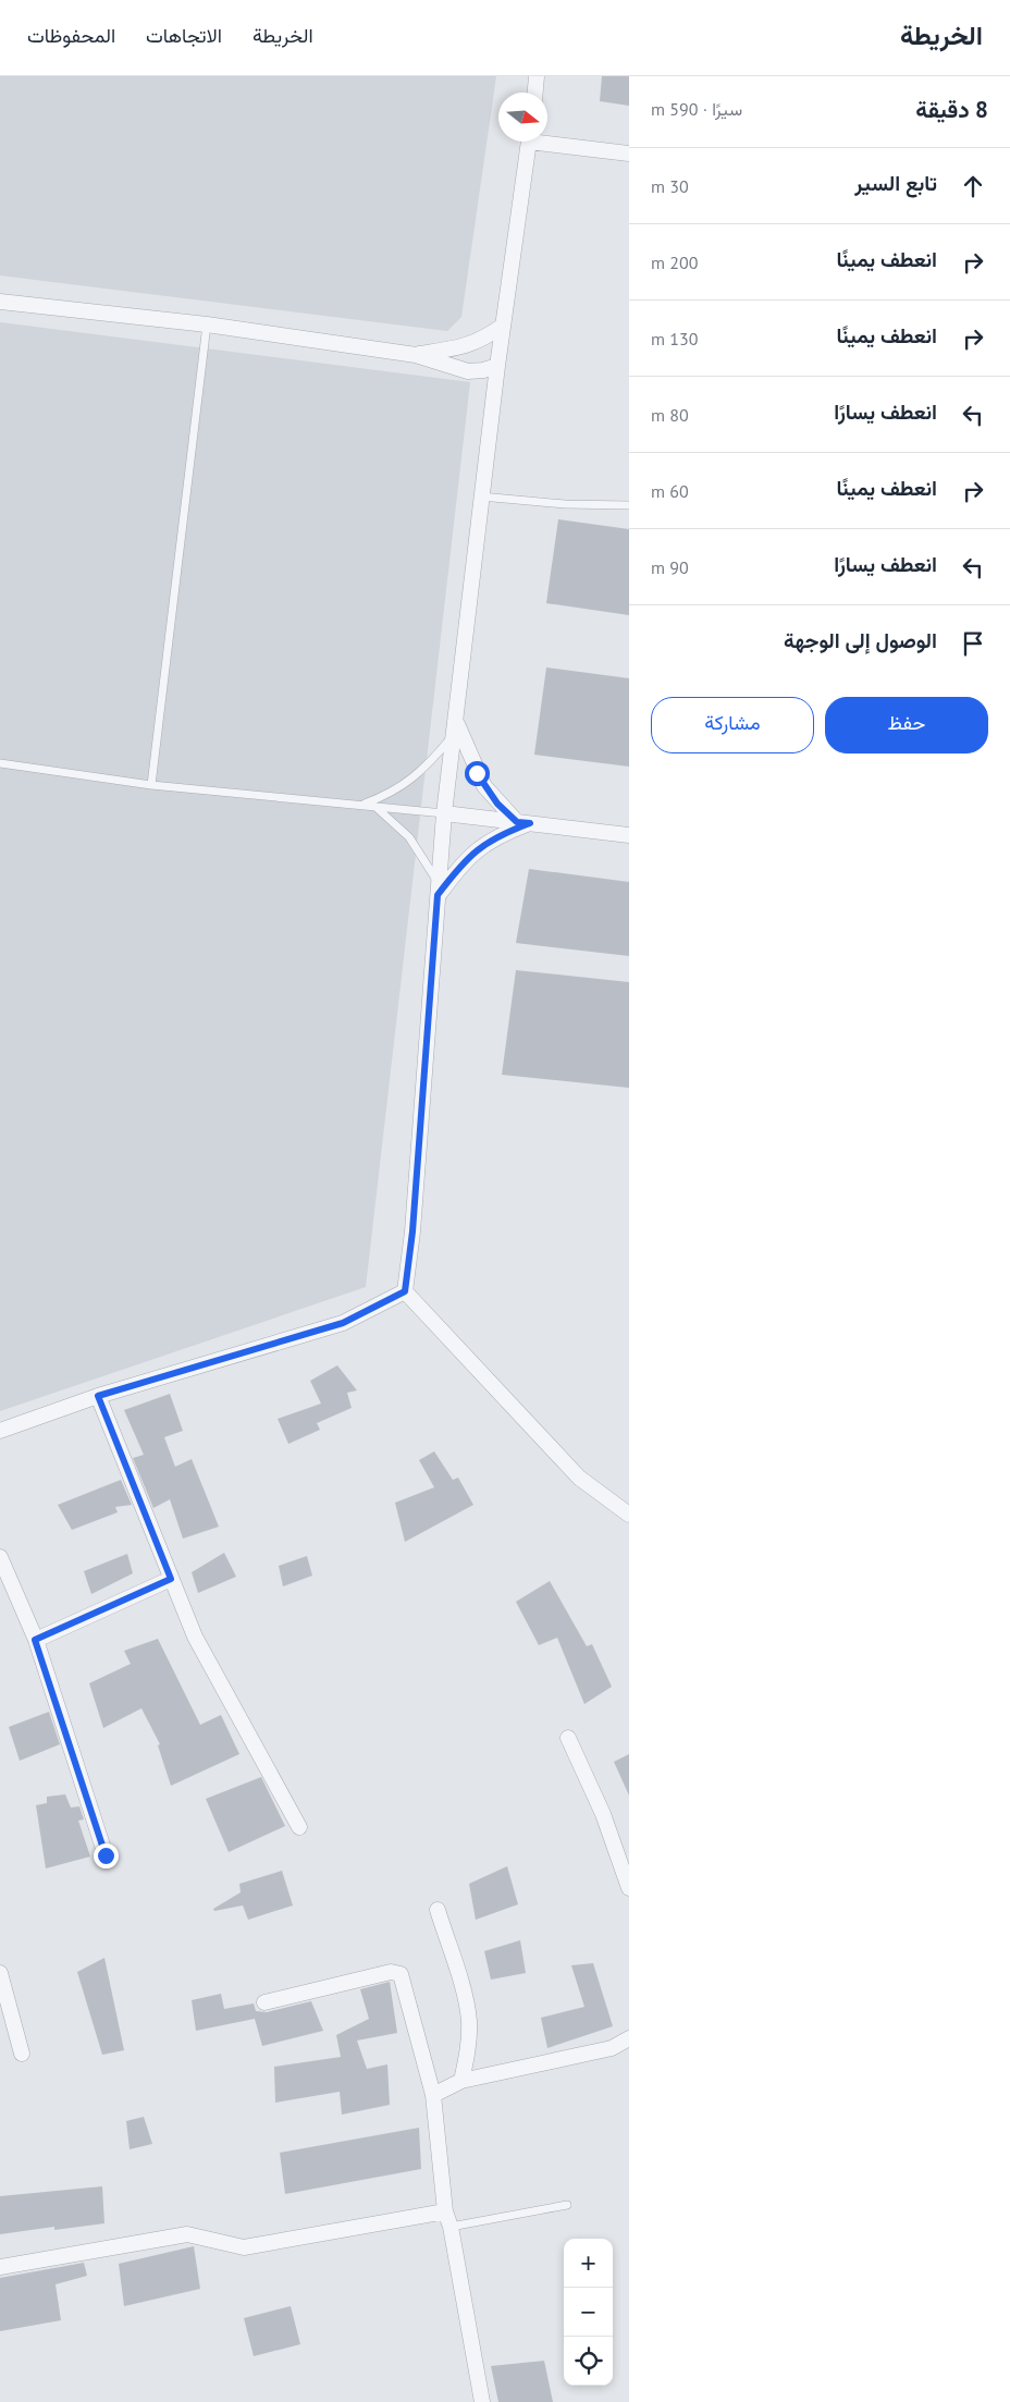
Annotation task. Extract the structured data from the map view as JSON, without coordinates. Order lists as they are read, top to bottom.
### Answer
{
  "north": "right",
  "page": {
    "header": "الخريطة",
    "nav": ["الخريطة", "الاتجاهات", "المحفوظات"],
    "heading": ["8 دقيقة", "سيرًا · 590 m"],
    "list": [
      ["تابع السير", "30 m"],
      ["انعطف يمينًا", "200 m"],
      ["انعطف يمينًا", "130 m"],
      ["انعطف يسارًا", "80 m"],
      ["انعطف يمينًا", "60 m"],
      ["انعطف يسارًا", "90 m"],
      "الوصول إلى الوجهة"
    ],
    "buttons": ["حفظ", "مشاركة"],
    "map_buttons": ["+", "−"]
  }
}
